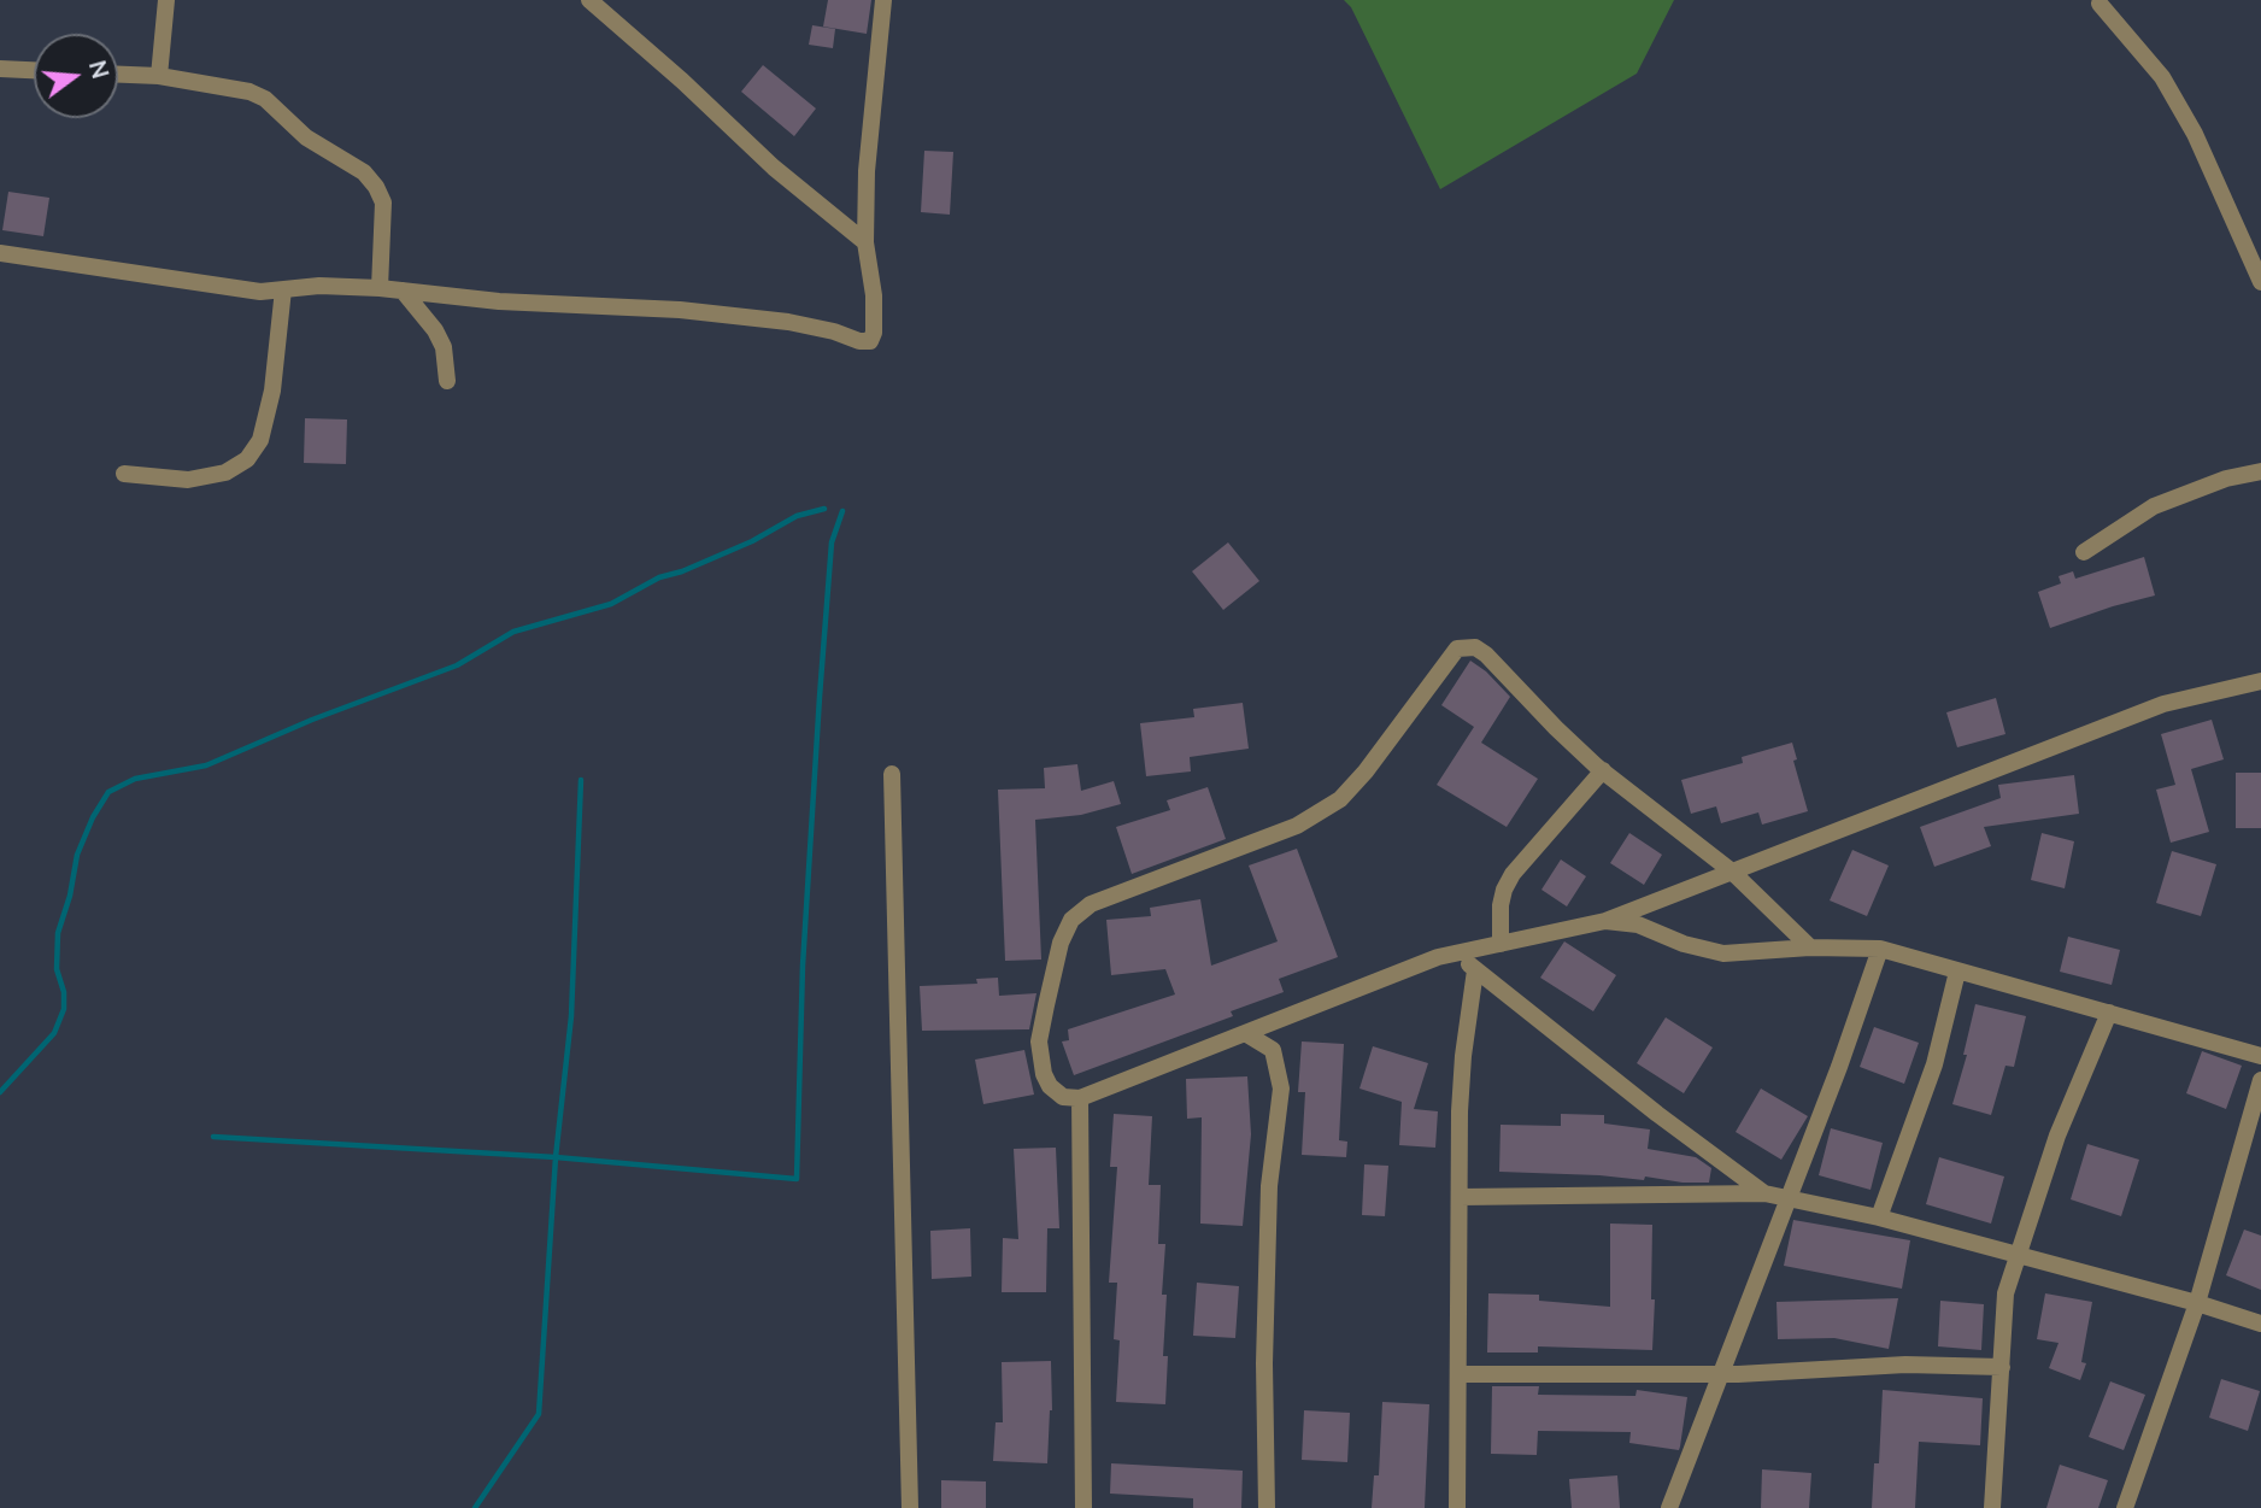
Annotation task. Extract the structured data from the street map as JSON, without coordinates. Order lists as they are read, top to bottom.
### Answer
{
  "north": "right"
}
